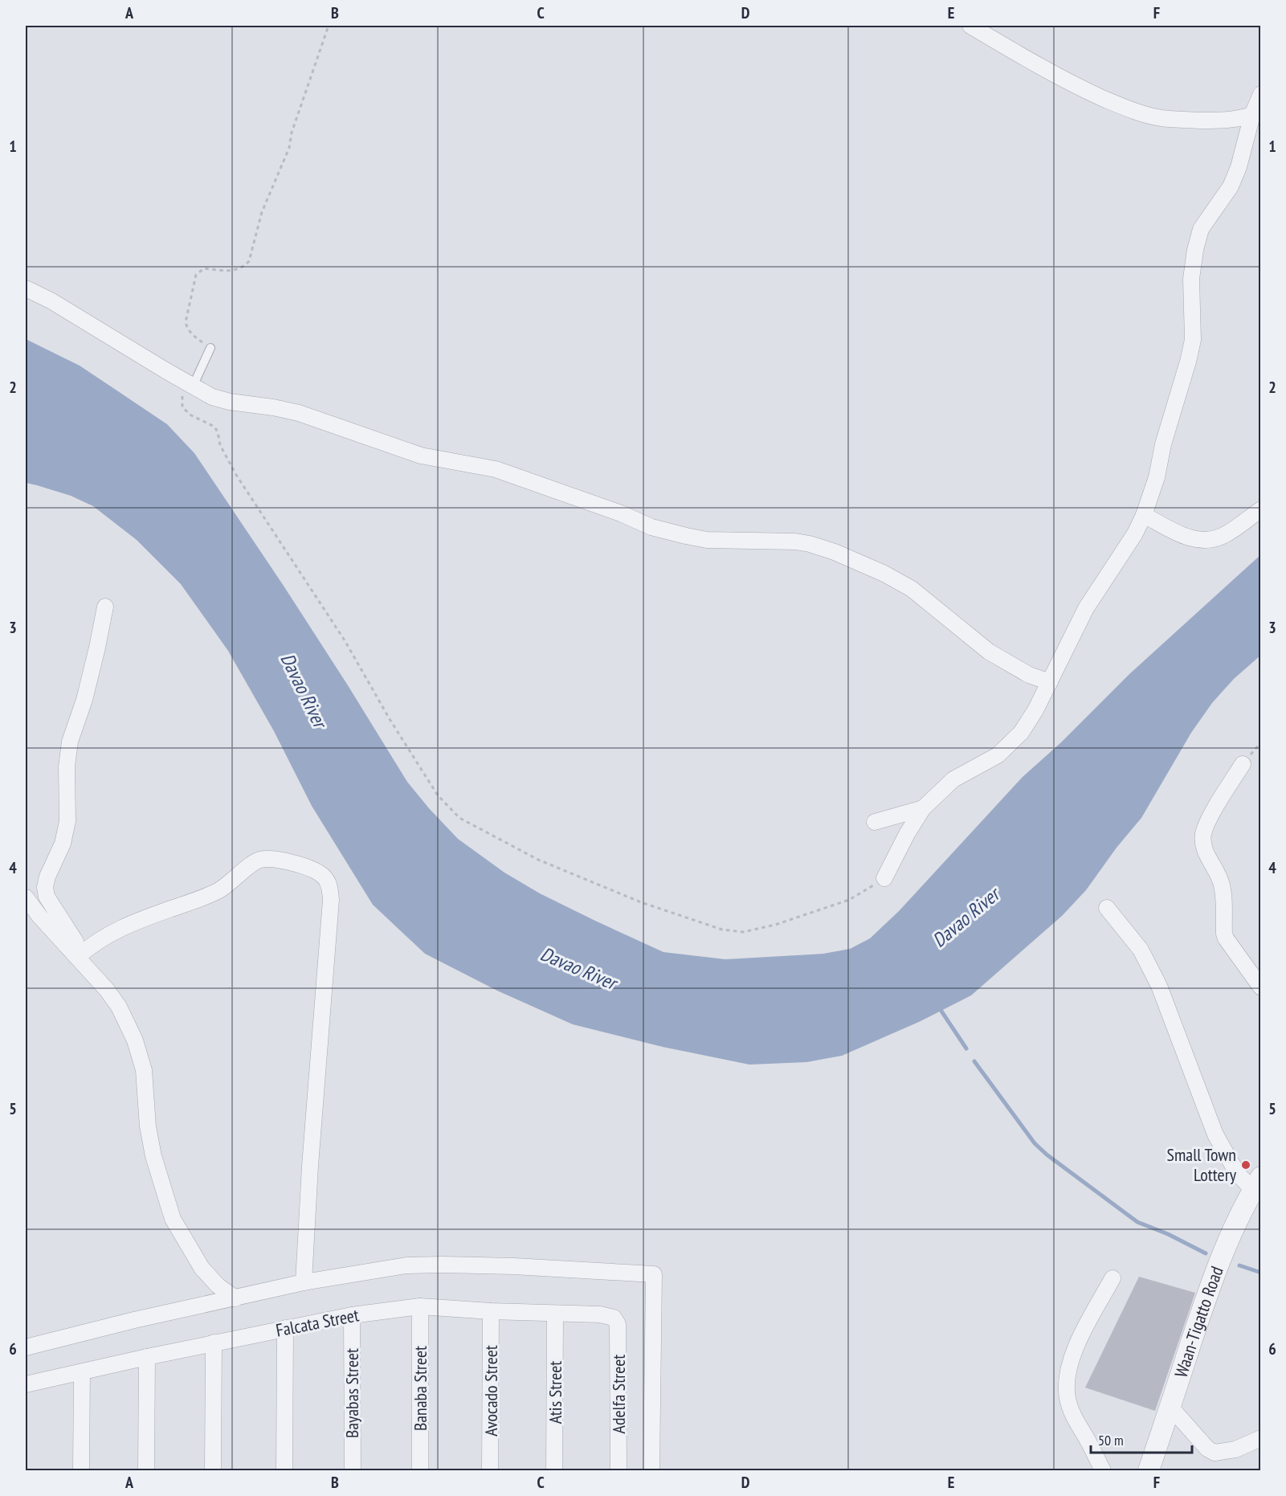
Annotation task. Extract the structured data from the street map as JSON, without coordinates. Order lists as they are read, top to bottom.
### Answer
{
  "streets": {
    "street": [
      "Waan-Tigatto Road",
      "Falcata Street",
      "Banaba Street",
      "Avocado Street",
      "Atis Street",
      "Bayabas Street",
      "Adelfa Street"
    ]
  },
  "crossings": [
    ["Falcata Street", "Banaba Street"],
    ["Falcata Street", "Avocado Street"],
    ["Falcata Street", "Atis Street"],
    ["Falcata Street", "Bayabas Street"],
    ["Falcata Street", "Adelfa Street"]
  ],
  "water": ["Davao River"],
  "places": ["Small Town Lottery"],
  "scale_bar": "50 m",
  "grid": {
    "columns": [
      "A",
      "B",
      "C",
      "D",
      "E",
      "F"
    ],
    "rows": [
      "1",
      "2",
      "3",
      "4",
      "5",
      "6"
    ]
  }
}
